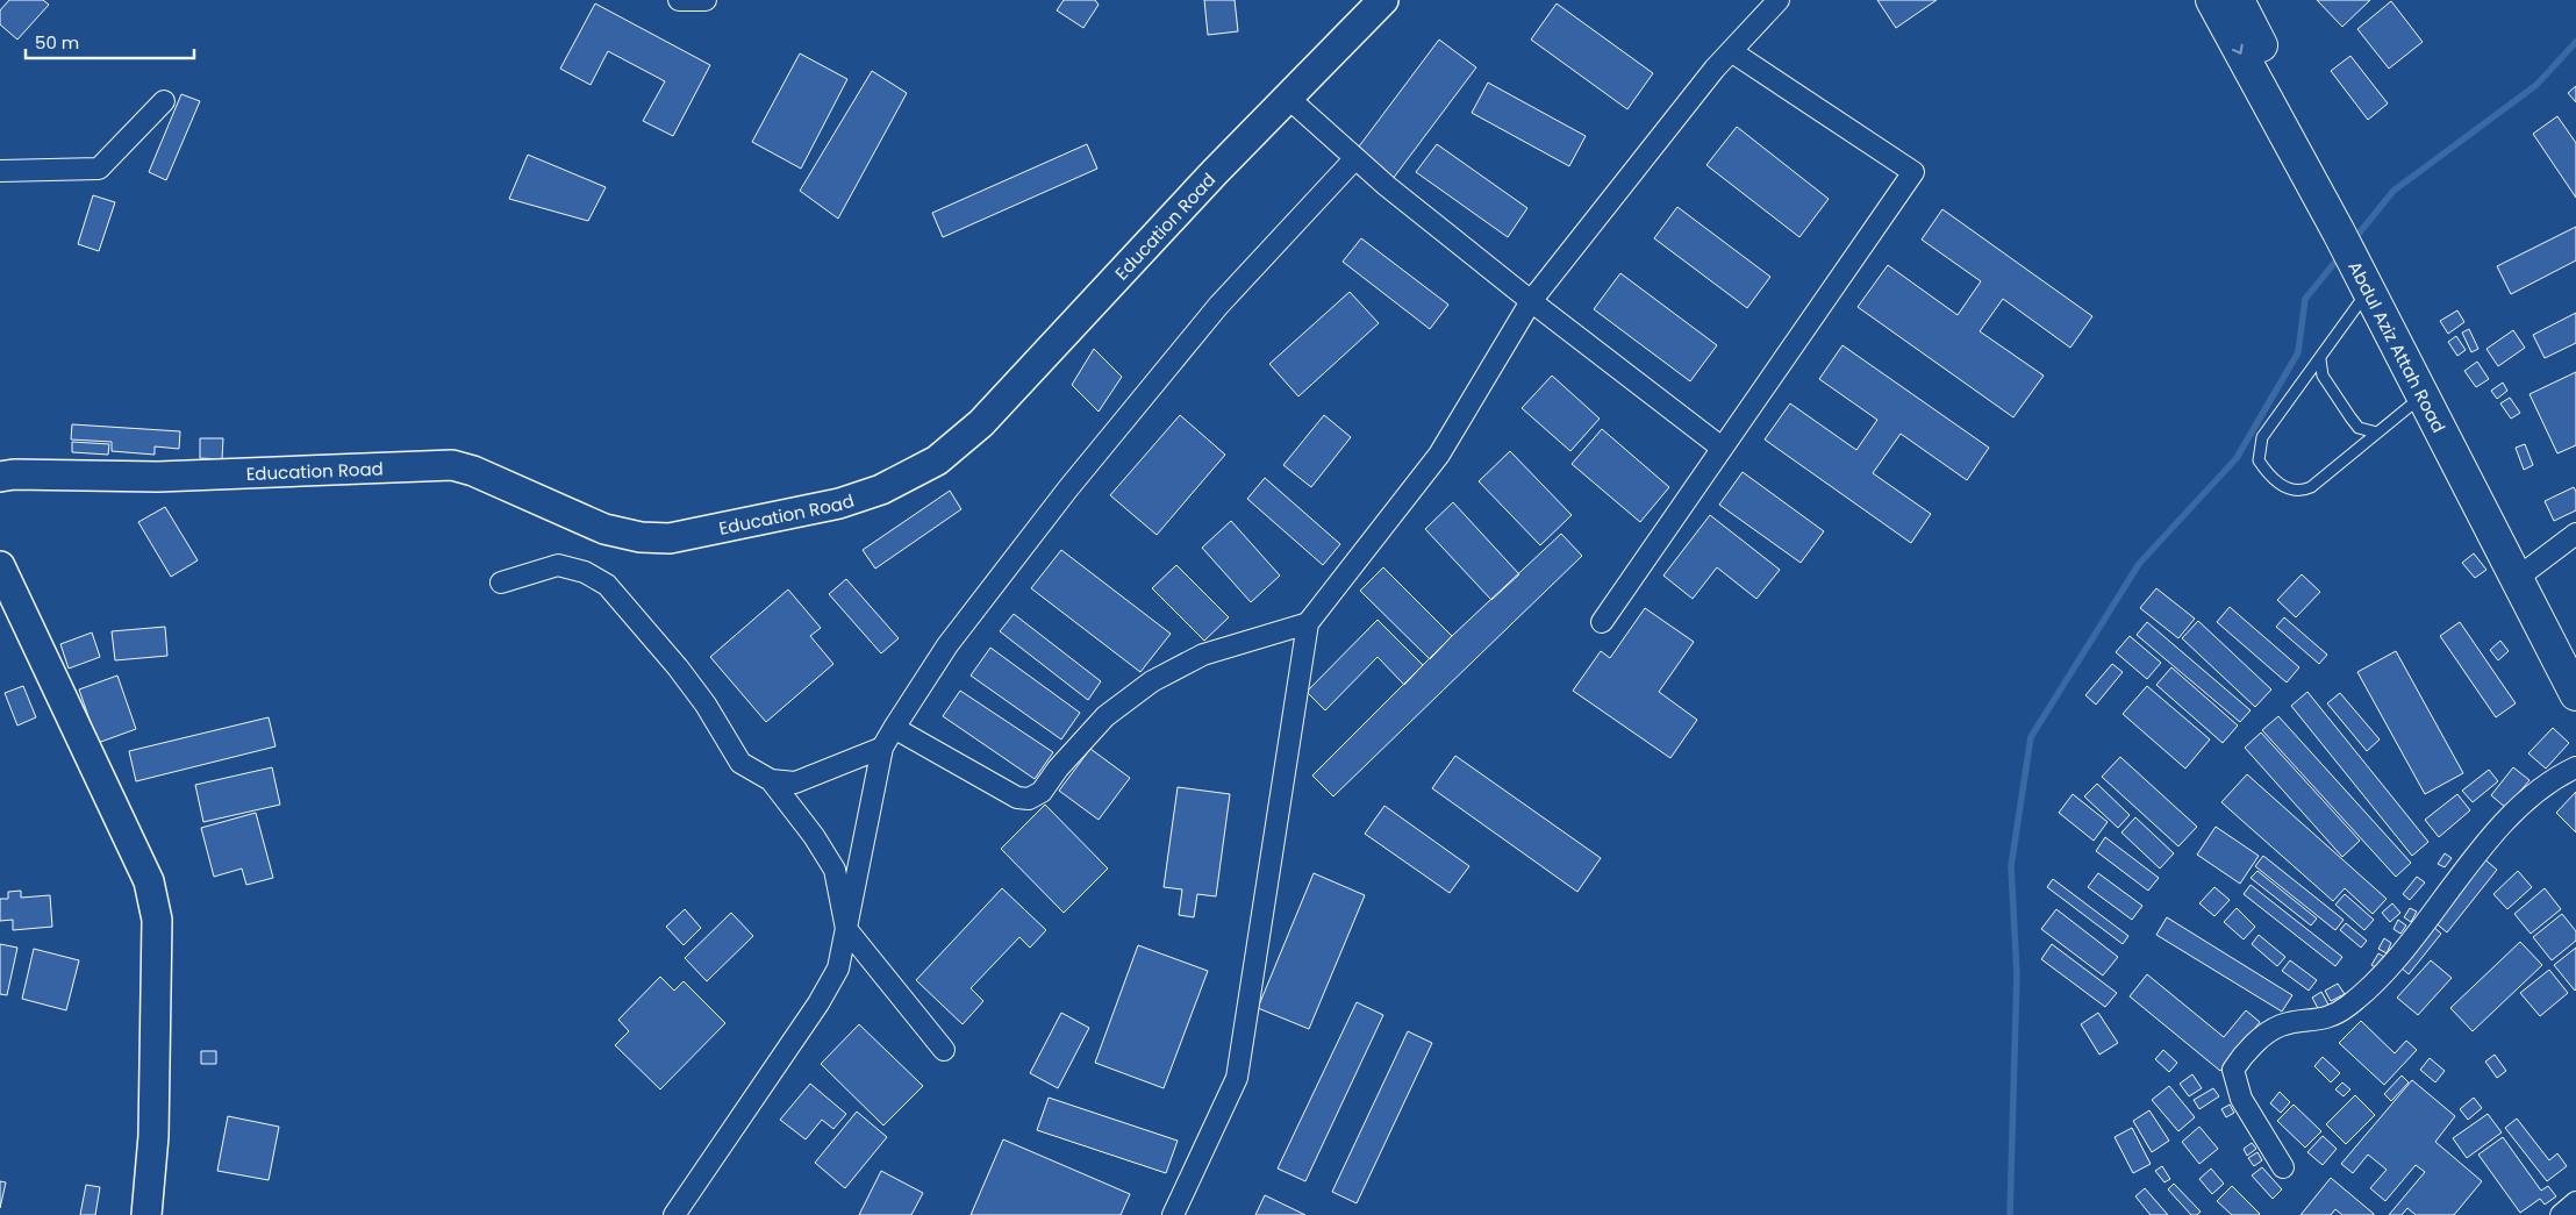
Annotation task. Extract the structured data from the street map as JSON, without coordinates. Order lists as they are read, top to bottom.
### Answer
{
  "streets": {
    "highway": ["Abdul Aziz Attah Road"],
    "street": ["Education Road"]
  },
  "scale_bar": "50 m"
}
